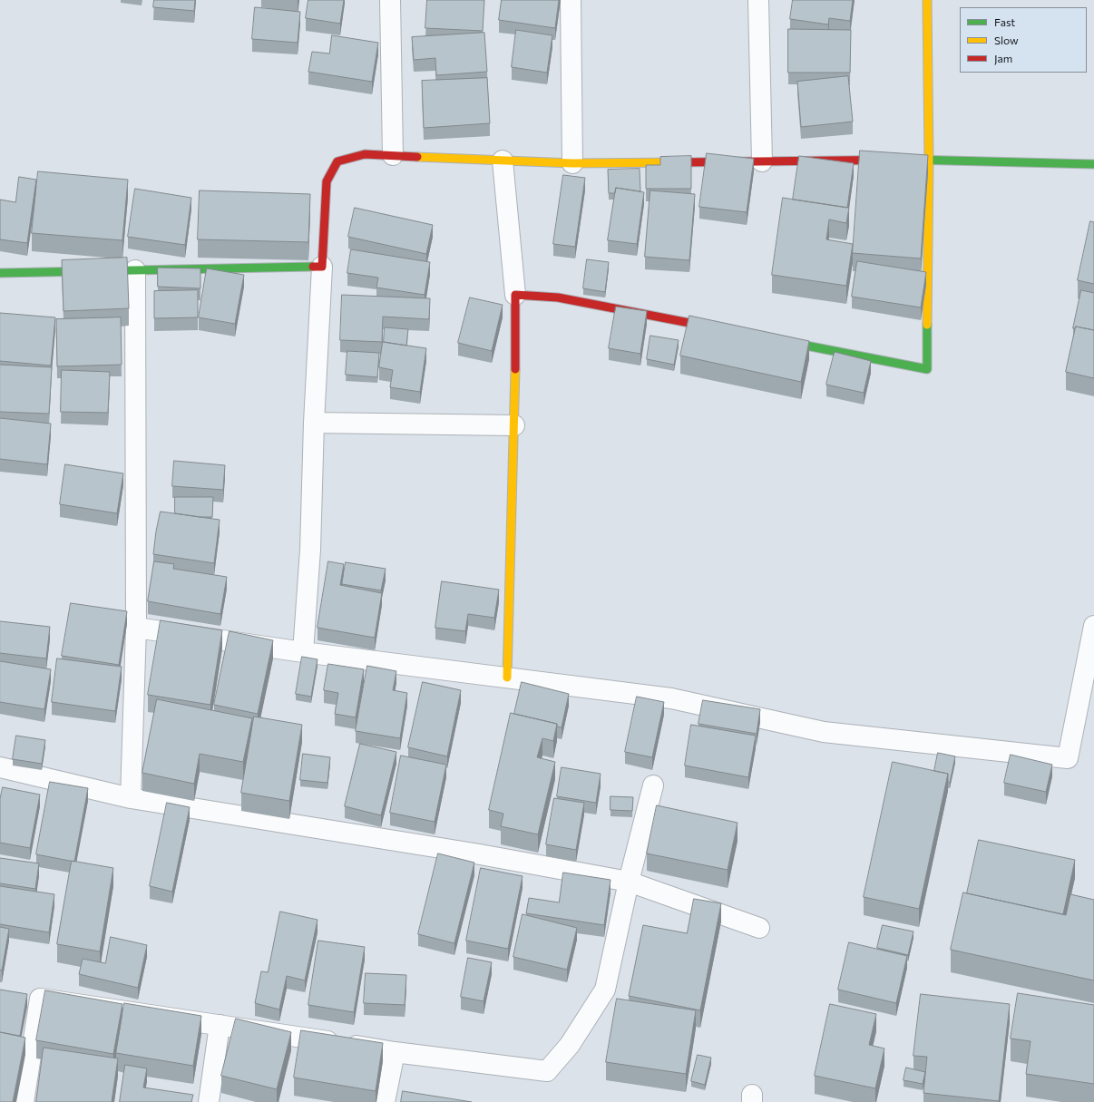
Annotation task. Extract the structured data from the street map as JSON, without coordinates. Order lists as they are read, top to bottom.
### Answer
{
  "legend": ["Fast", "Slow", "Jam"]
}
